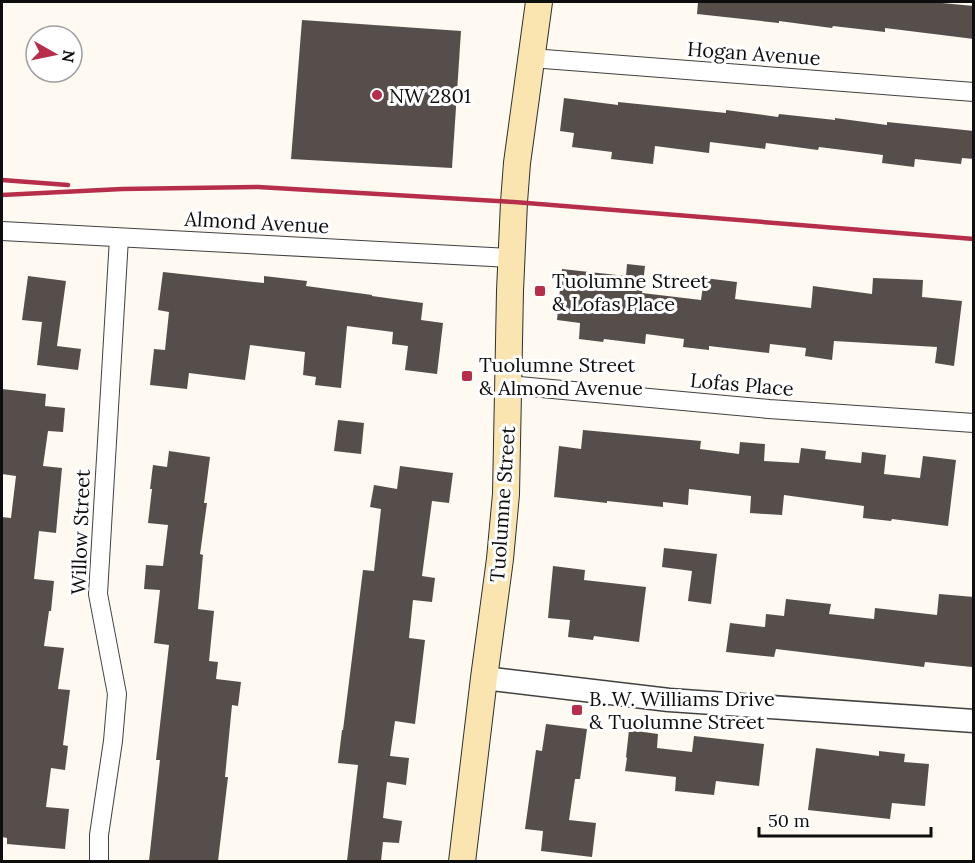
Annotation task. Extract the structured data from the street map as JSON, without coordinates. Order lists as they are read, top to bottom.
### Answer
{
  "streets": {
    "main road": ["Tuolumne Street"],
    "street": [
      "Hogan Avenue",
      "Almond Avenue",
      "Lofas Place",
      "Willow Street"
    ]
  },
  "crossings": [
    ["Hogan Avenue", "Tuolumne Street"],
    ["Almond Avenue", "Tuolumne Street"],
    ["Almond Avenue", "Willow Street"],
    ["Lofas Place", "Tuolumne Street"]
  ],
  "places": {
    "other": ["NW 2801"],
    "transit": ["Tuolumne Street & Lofas Place", "Tuolumne Street & Almond Avenue", "B. W. Williams Drive & Tuolumne Street"]
  },
  "scale_bar": "50 m",
  "north": "right"
}
